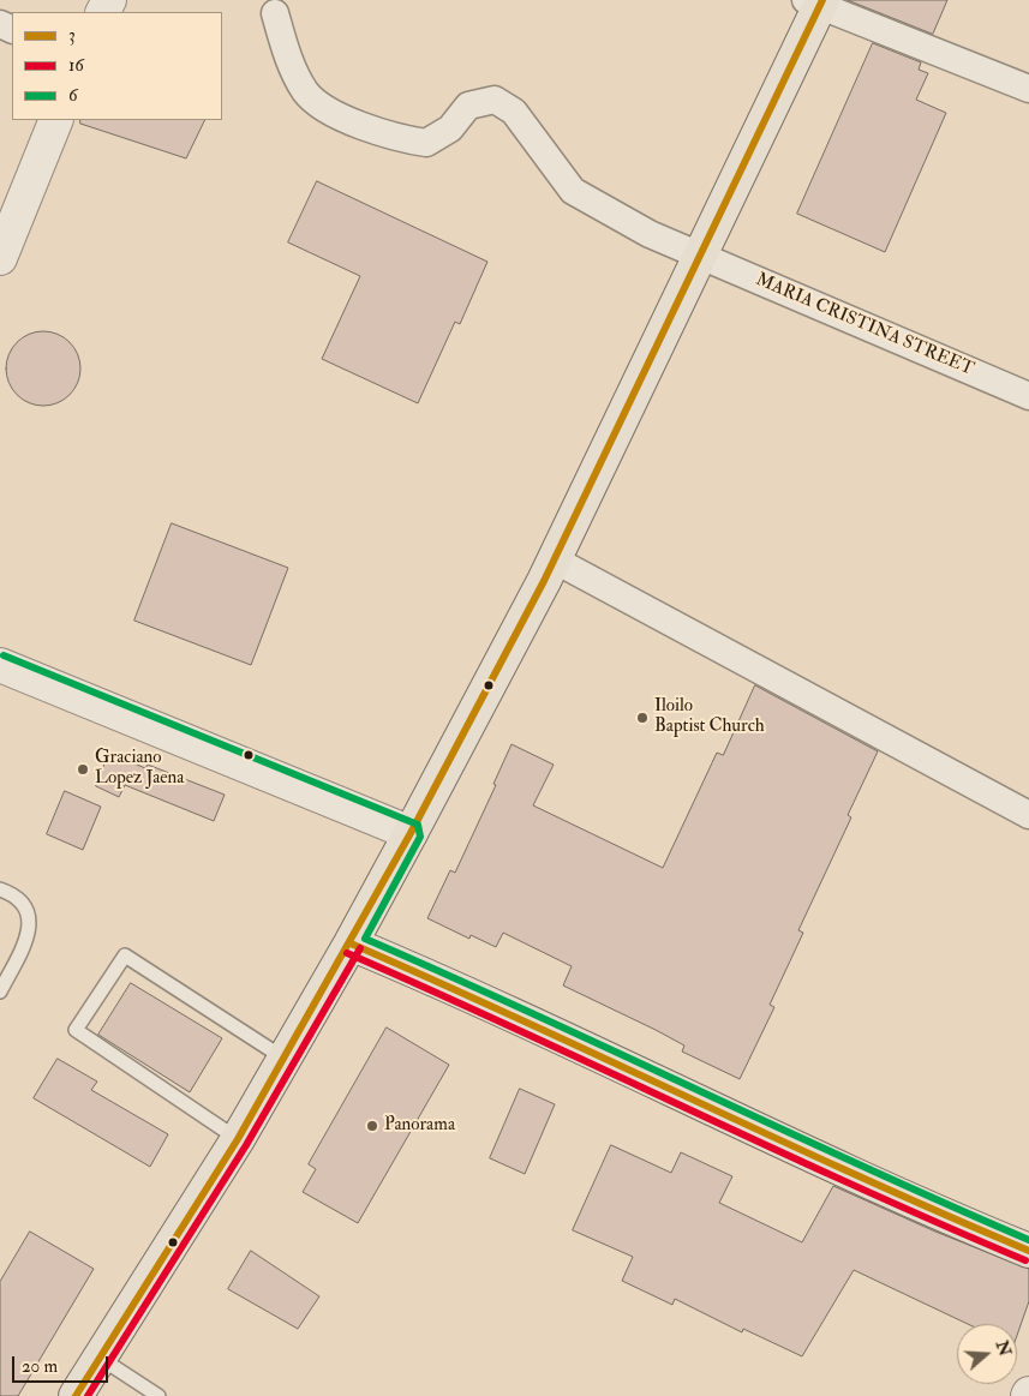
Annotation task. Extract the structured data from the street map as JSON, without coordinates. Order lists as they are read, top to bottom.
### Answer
{
  "streets": {
    "street": ["MARIA CRISTINA STREET"]
  },
  "places": ["Iloilo Baptist Church", "Graciano Lopez Jaena", "Panorama"],
  "lines": ["transit line 3", "transit line 6", "transit line 16"],
  "legend": ["3", "16", "6"],
  "scale_bar": "20 m",
  "north": "right"
}
